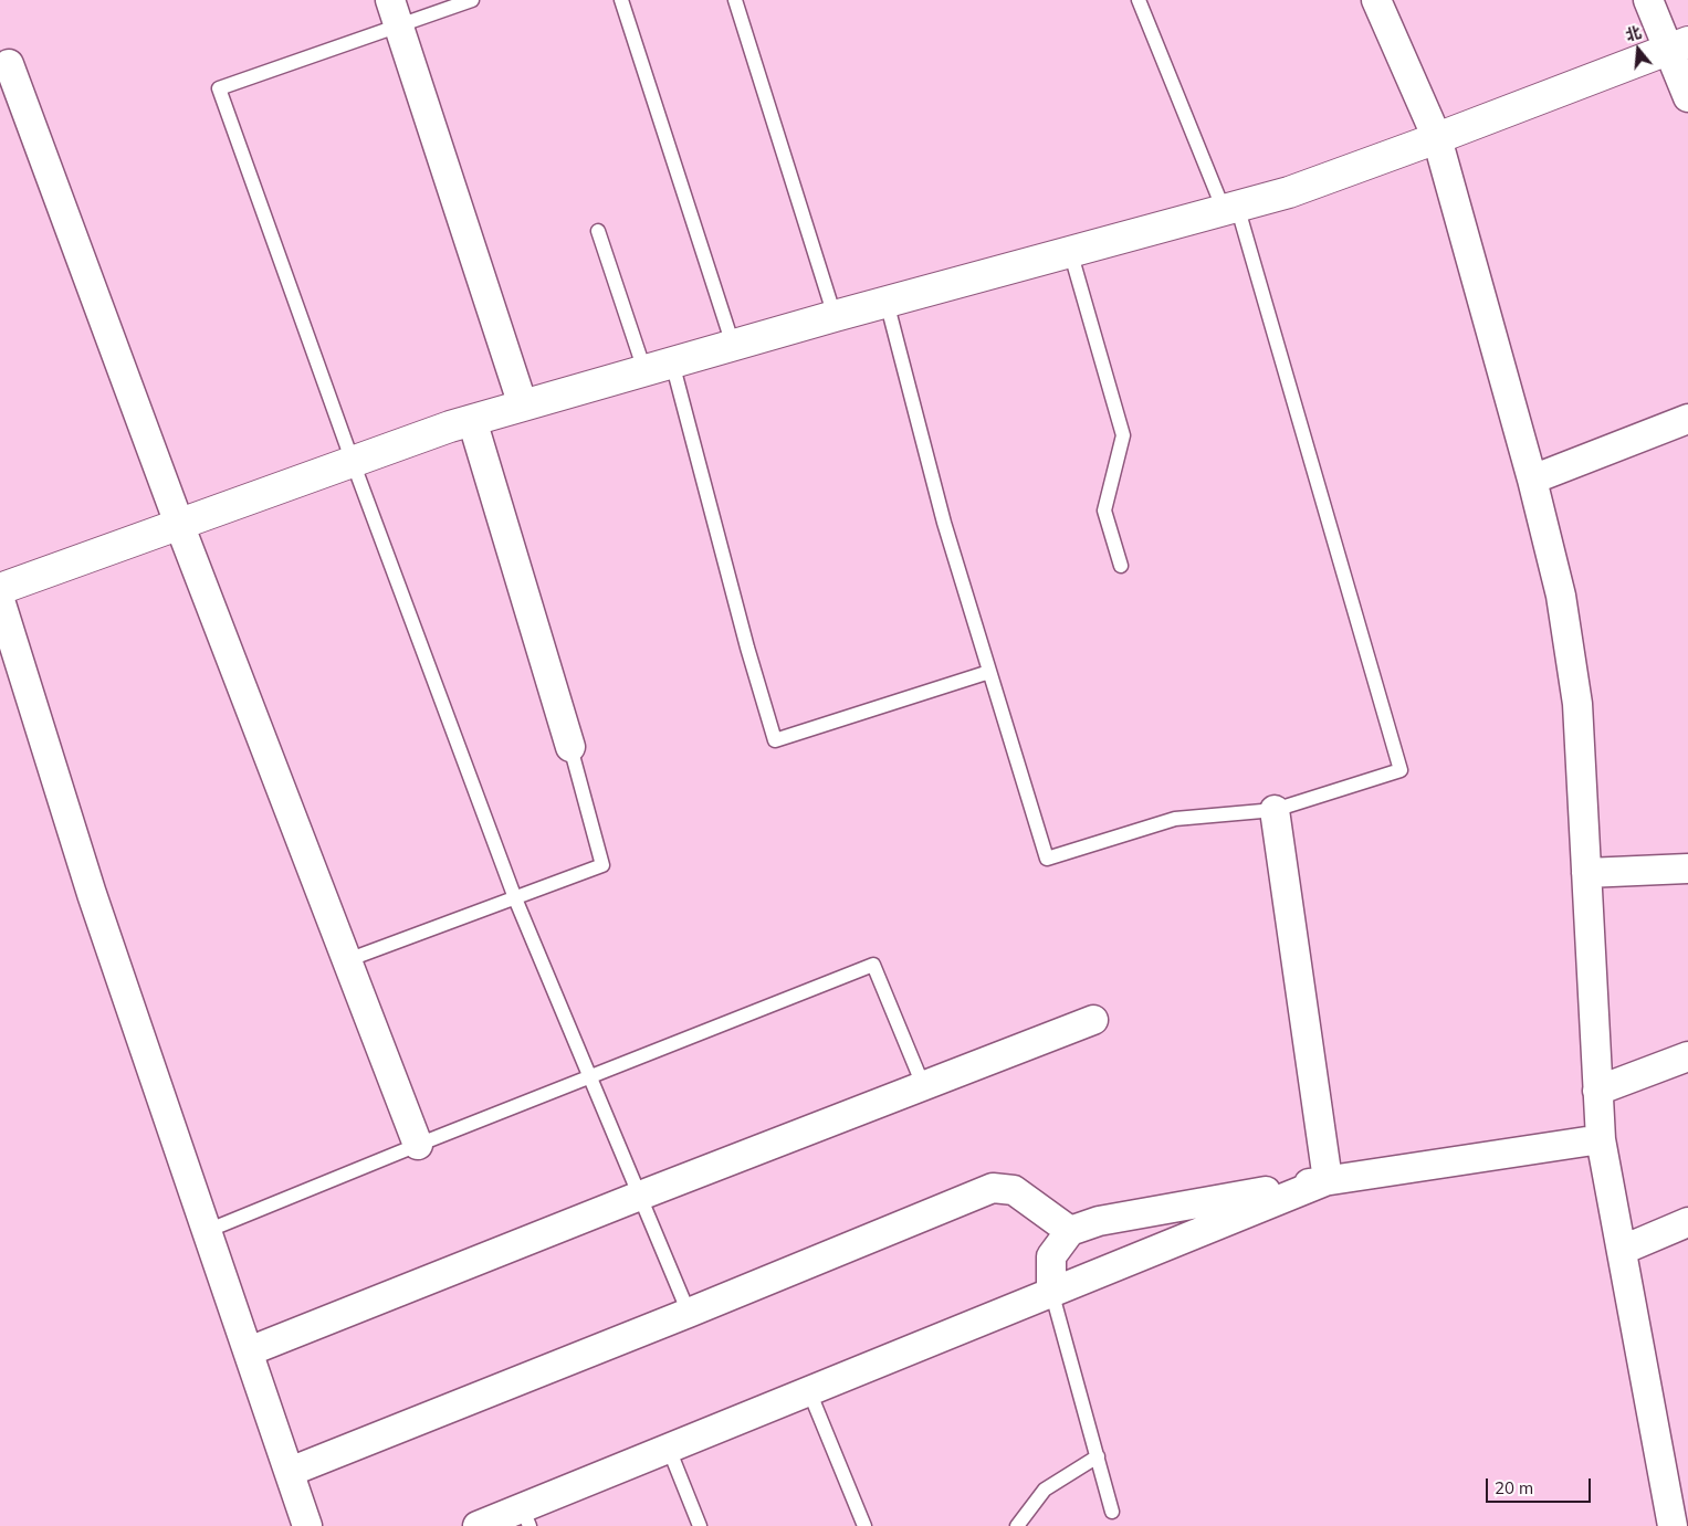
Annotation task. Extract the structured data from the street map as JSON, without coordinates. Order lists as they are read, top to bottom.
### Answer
{
  "scale_bar": "20 m",
  "north": "top"
}
